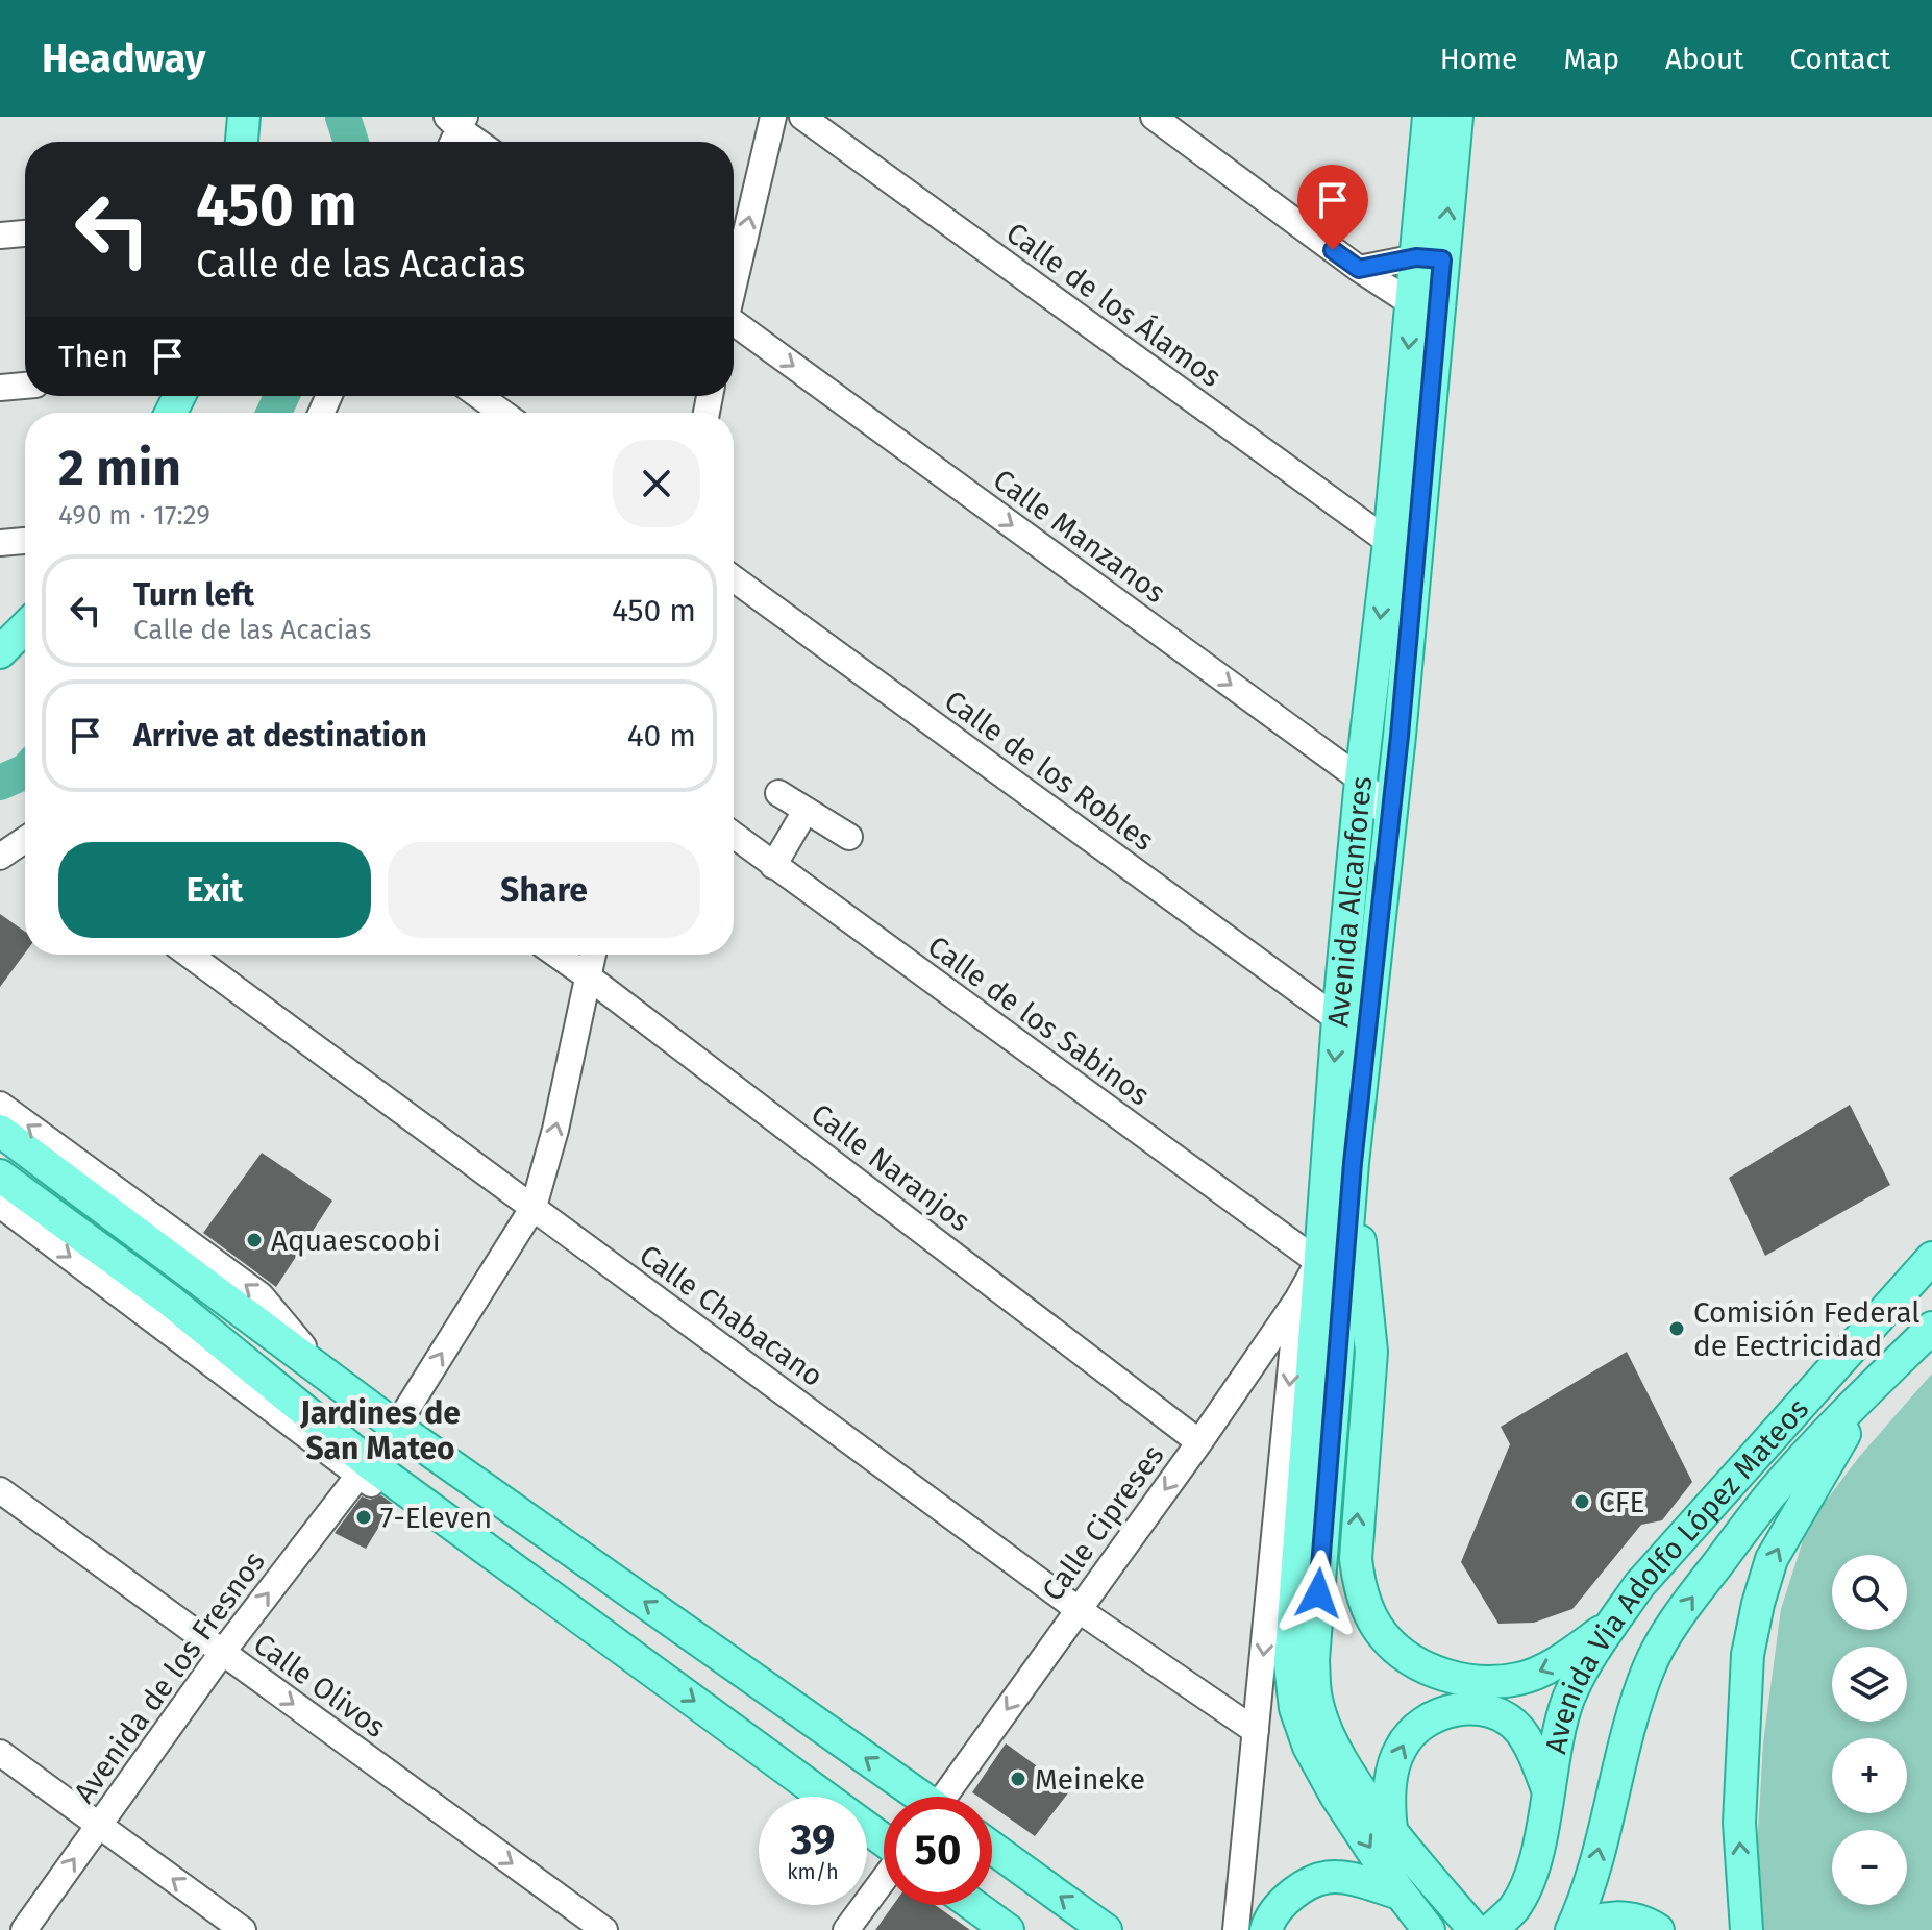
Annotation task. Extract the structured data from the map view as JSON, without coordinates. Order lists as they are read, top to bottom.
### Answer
{
  "streets": {
    "main road": ["Avenida Alcanfores", "Avenida Via Adolfo López Mateos"],
    "street": [
      "Calle de los Álamos",
      "Calle Manzanos",
      "Calle de los Robles",
      "Calle de los Sabinos",
      "Calle Naranjos",
      "Calle Chabacano",
      "Calle Cipreses",
      "Avenida de los Fresnos",
      "Calle Olivos"
    ]
  },
  "crossings": [
    ["Calle de los Álamos", "Avenida Alcanfores"],
    ["Calle Manzanos", "Avenida Alcanfores"],
    ["Calle de los Robles", "Avenida Alcanfores"],
    ["Avenida Alcanfores", "Calle de los Sabinos"],
    ["Avenida Alcanfores", "Calle Cipreses"],
    ["Calle de los Sabinos", "Calle Cipreses"],
    ["Calle Naranjos", "Calle Cipreses"],
    ["Calle Chabacano", "Calle Cipreses"],
    ["Avenida de los Fresnos", "Calle Olivos"]
  ],
  "one_way": ["Calle Manzanos", "Calle Cipreses", "Avenida de los Fresnos"],
  "districts": ["Jardines de San Mateo"],
  "places": [
    "Aquaescoobi",
    "Comisión Federal de Eectricidad",
    "CFE",
    "7-Eleven",
    "Meineke"
  ],
  "page": {
    "header": "Headway",
    "nav": [
      "Home",
      "Map",
      "About",
      "Contact"
    ],
    "turn": ["450 m", "Calle de las Acacias"],
    "then": "Then",
    "heading": ["2 min", "490 m · 17:29"],
    "list": [
      {
        "name": "Turn left",
        "note": "Calle de las Acacias",
        "value": "450 m"
      },
      {
        "name": "Arrive at destination",
        "value": "40 m"
      }
    ],
    "buttons": ["Exit", "Share"],
    "map_buttons": ["+", "−"],
    "speed": "39 km/h",
    "limit": "50"
  }
}
